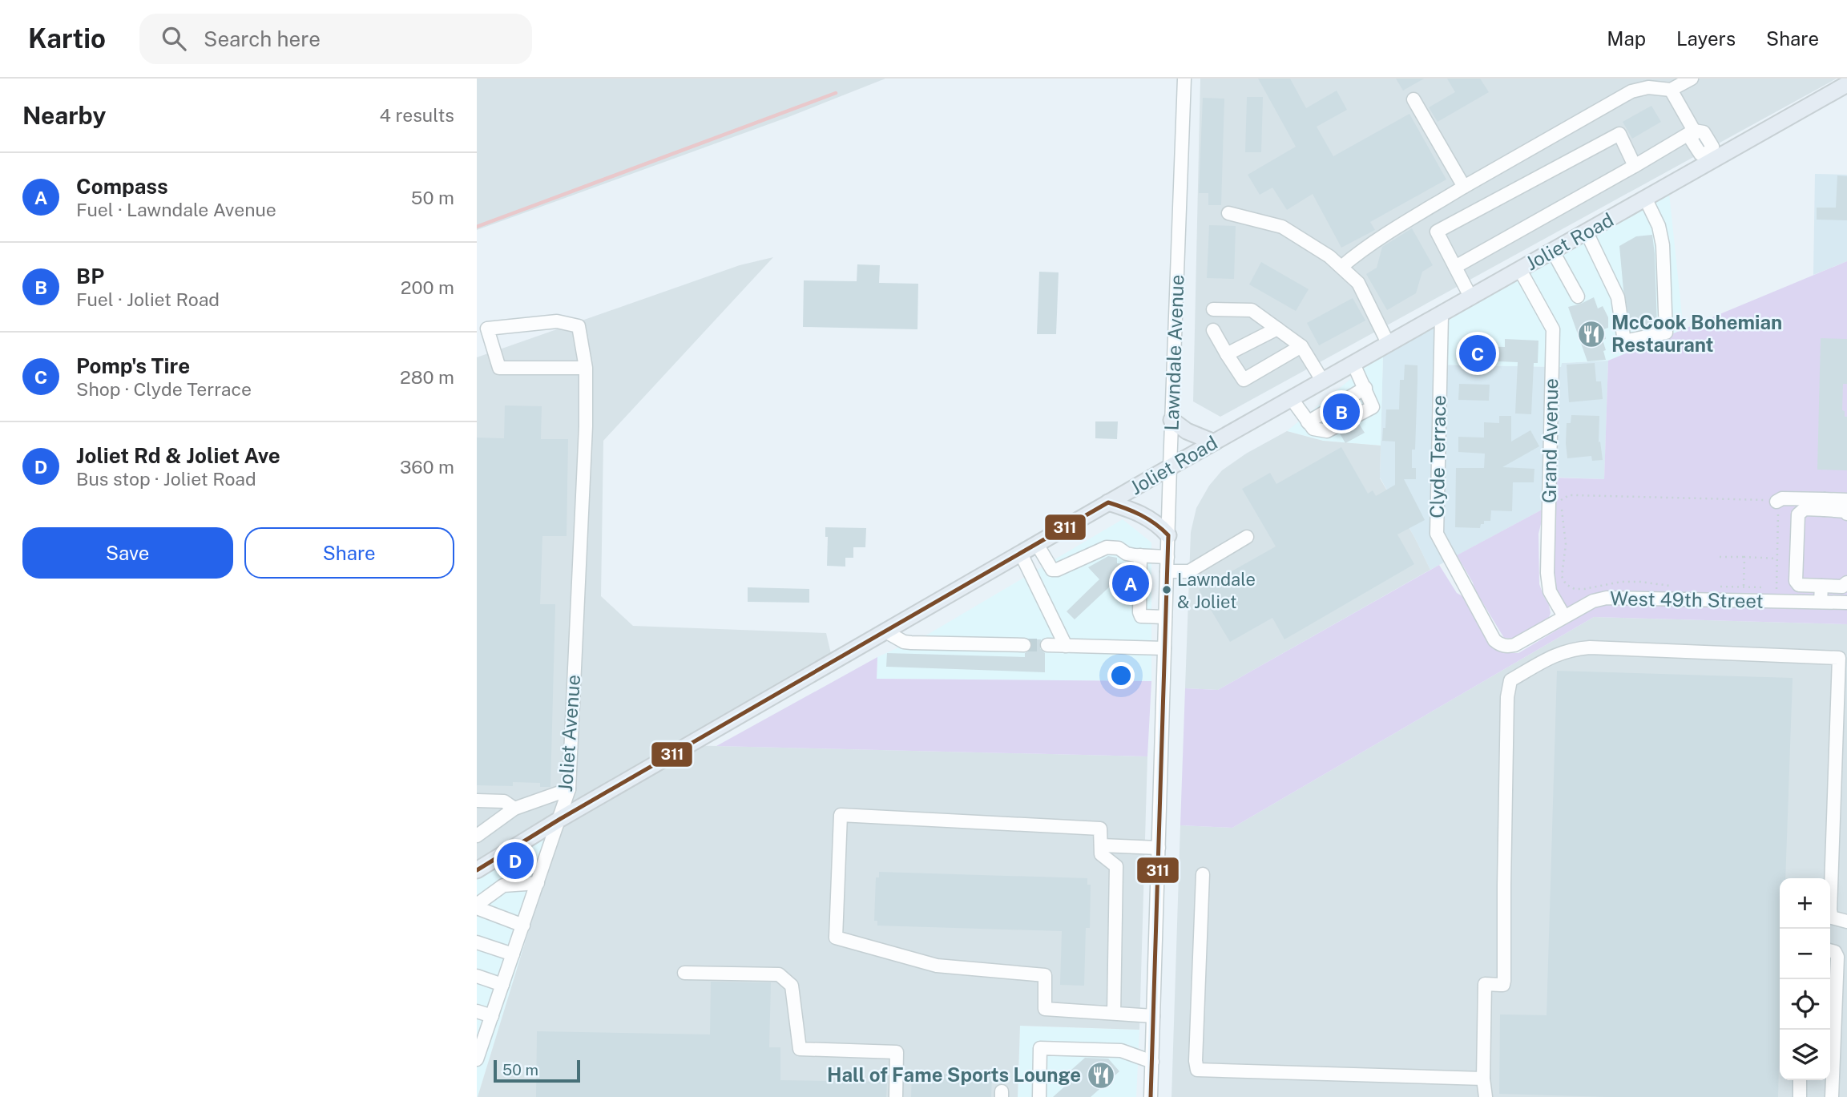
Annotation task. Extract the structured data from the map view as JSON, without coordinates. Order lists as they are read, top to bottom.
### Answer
{
  "streets": {
    "main road": ["Joliet Road"],
    "street": [
      "Lawndale Avenue",
      "Grand Avenue",
      "Clyde Terrace",
      "West 49th Street",
      "Joliet Avenue"
    ]
  },
  "crossings": [
    ["Joliet Road", "Lawndale Avenue"],
    ["Joliet Road", "Grand Avenue"],
    ["Joliet Road", "Clyde Terrace"],
    ["Joliet Road", "Joliet Avenue"],
    ["Grand Avenue", "West 49th Street"],
    ["Clyde Terrace", "West 49th Street"]
  ],
  "places": {
    "restaurant": ["McCook Bohemian Restaurant", "Hall of Fame Sports Lounge"],
    "other": ["Lawndale & Joliet"]
  },
  "lines": ["transit line 311"],
  "scale_bar": "50 m",
  "page": {
    "header": "Kartio",
    "search": "Search here",
    "nav": ["Map", "Layers", "Share"],
    "heading": ["Nearby", "4 results"],
    "list": [
      {
        "mark": "A",
        "name": "Compass",
        "note": "Fuel · Lawndale Avenue",
        "value": "50 m"
      },
      {
        "mark": "B",
        "name": "BP",
        "note": "Fuel · Joliet Road",
        "value": "200 m"
      },
      {
        "mark": "C",
        "name": "Pomp's Tire",
        "note": "Shop · Clyde Terrace",
        "value": "280 m"
      },
      {
        "mark": "D",
        "name": "Joliet Rd & Joliet Ave",
        "note": "Bus stop · Joliet Road",
        "value": "360 m"
      }
    ],
    "pins": [
      "C",
      "B",
      "A",
      "D"
    ],
    "buttons": ["Save", "Share"],
    "map_buttons": ["+", "−"],
    "scale": "50 m"
  }
}
